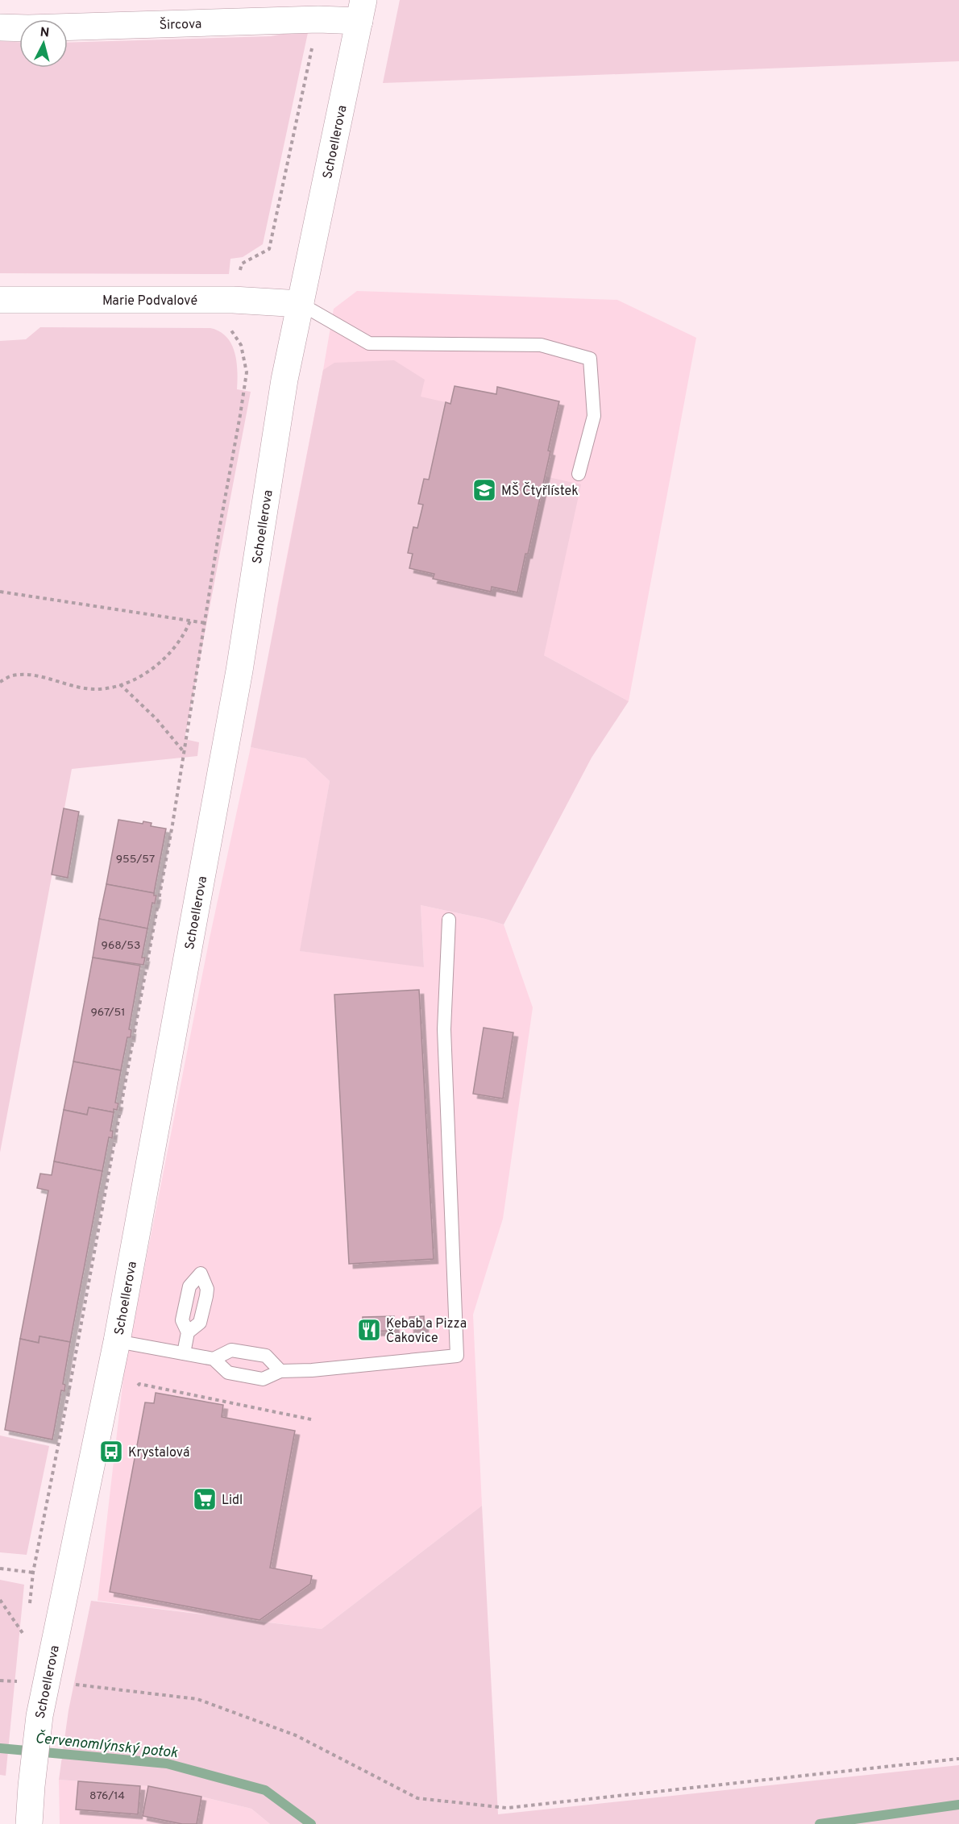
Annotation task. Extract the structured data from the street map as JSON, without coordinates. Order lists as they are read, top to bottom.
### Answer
{
  "streets": {
    "street": ["Šircova", "Schoellerova", "Marie Podvalové"]
  },
  "crossings": [
    ["Šircova", "Schoellerova"],
    ["Schoellerova", "Marie Podvalové"]
  ],
  "water": ["Červenomlýnský potok"],
  "places": {
    "school or university": ["MŠ Čtyřlístek"],
    "restaurant": ["Kebab a Pizza Čakovice"],
    "bus stop": ["Krystalová"],
    "supermarket": ["Lidl"]
  },
  "house_numbers": [
    "955/57",
    "968/53",
    "967/51",
    "876/14"
  ],
  "north": "top"
}
